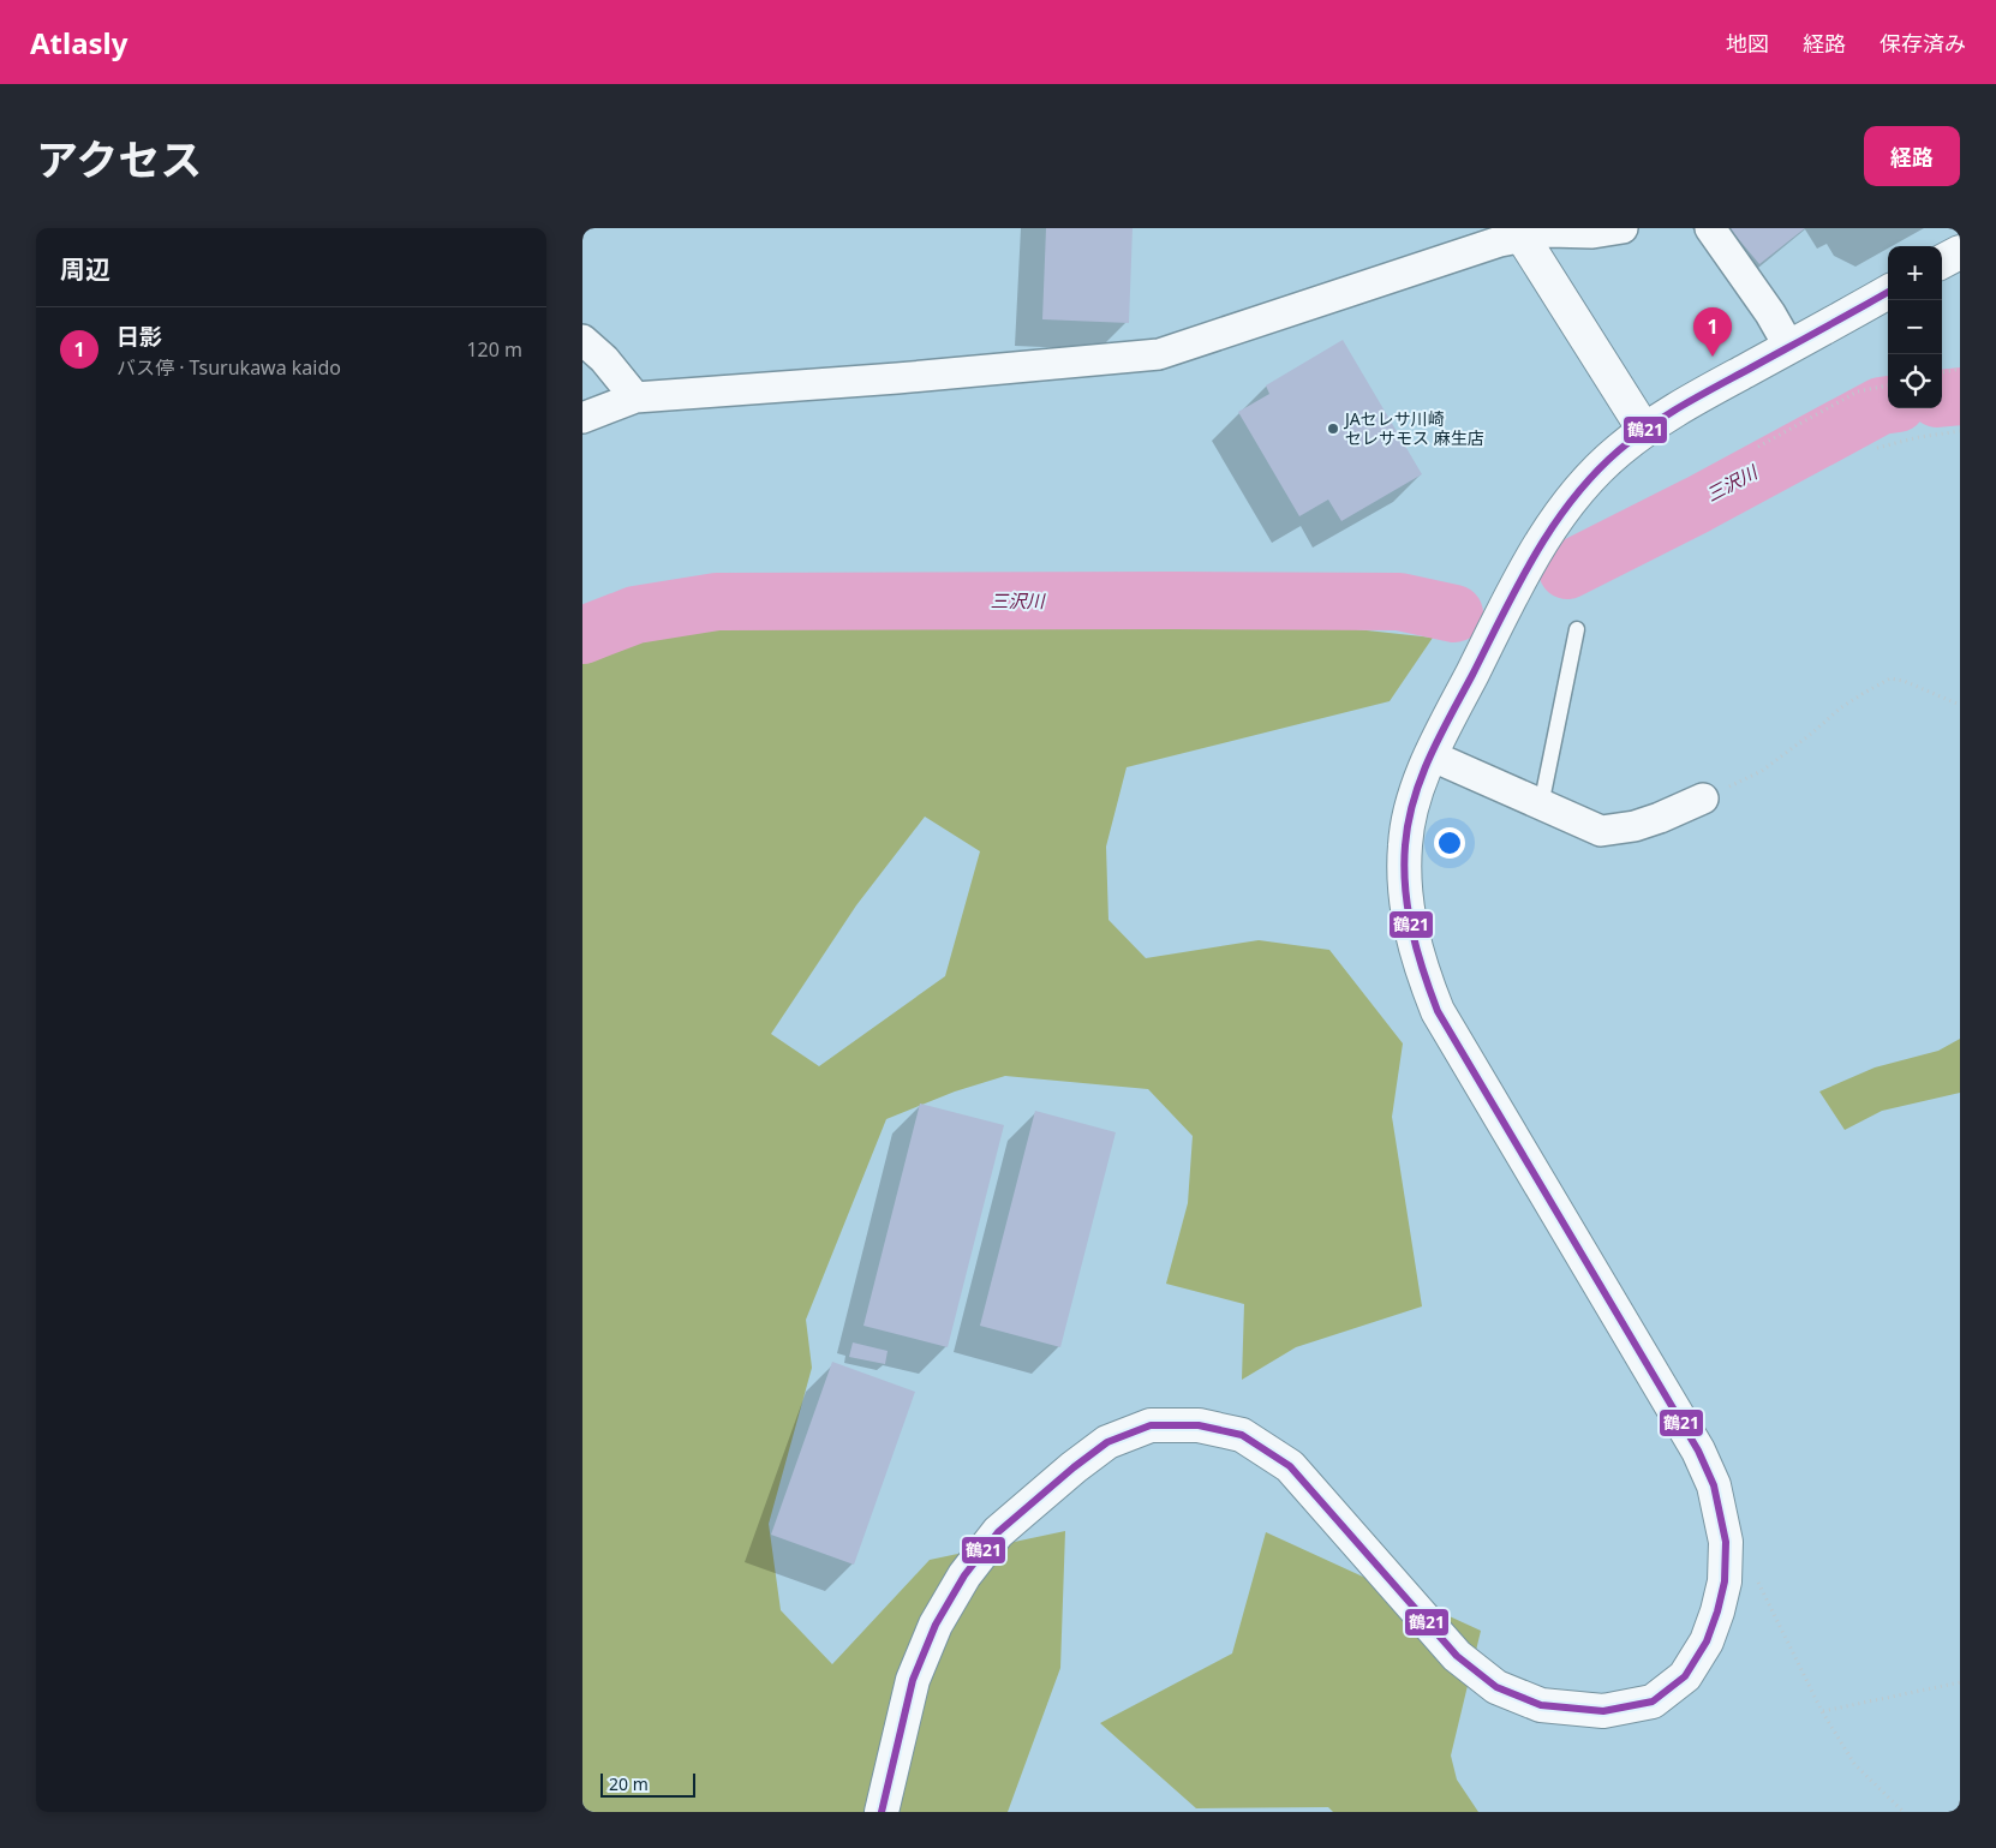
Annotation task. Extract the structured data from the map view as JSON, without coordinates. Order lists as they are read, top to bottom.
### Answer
{
  "water": ["三沢川"],
  "places": ["JAセレサ川崎 セレサモス 麻生店"],
  "lines": ["transit line 鶴21"],
  "scale_bar": "20 m",
  "page": {
    "header": "Atlasly",
    "nav": ["地図", "経路", "保存済み"],
    "title": "アクセス",
    "buttons": "経路",
    "heading": "周辺",
    "map_buttons": ["+", "−"],
    "list": [
      {
        "mark": "1",
        "name": "日影",
        "note": "バス停 · Tsurukawa kaido",
        "value": "120 m"
      }
    ],
    "pins": "1",
    "scale": "20 m"
  }
}
